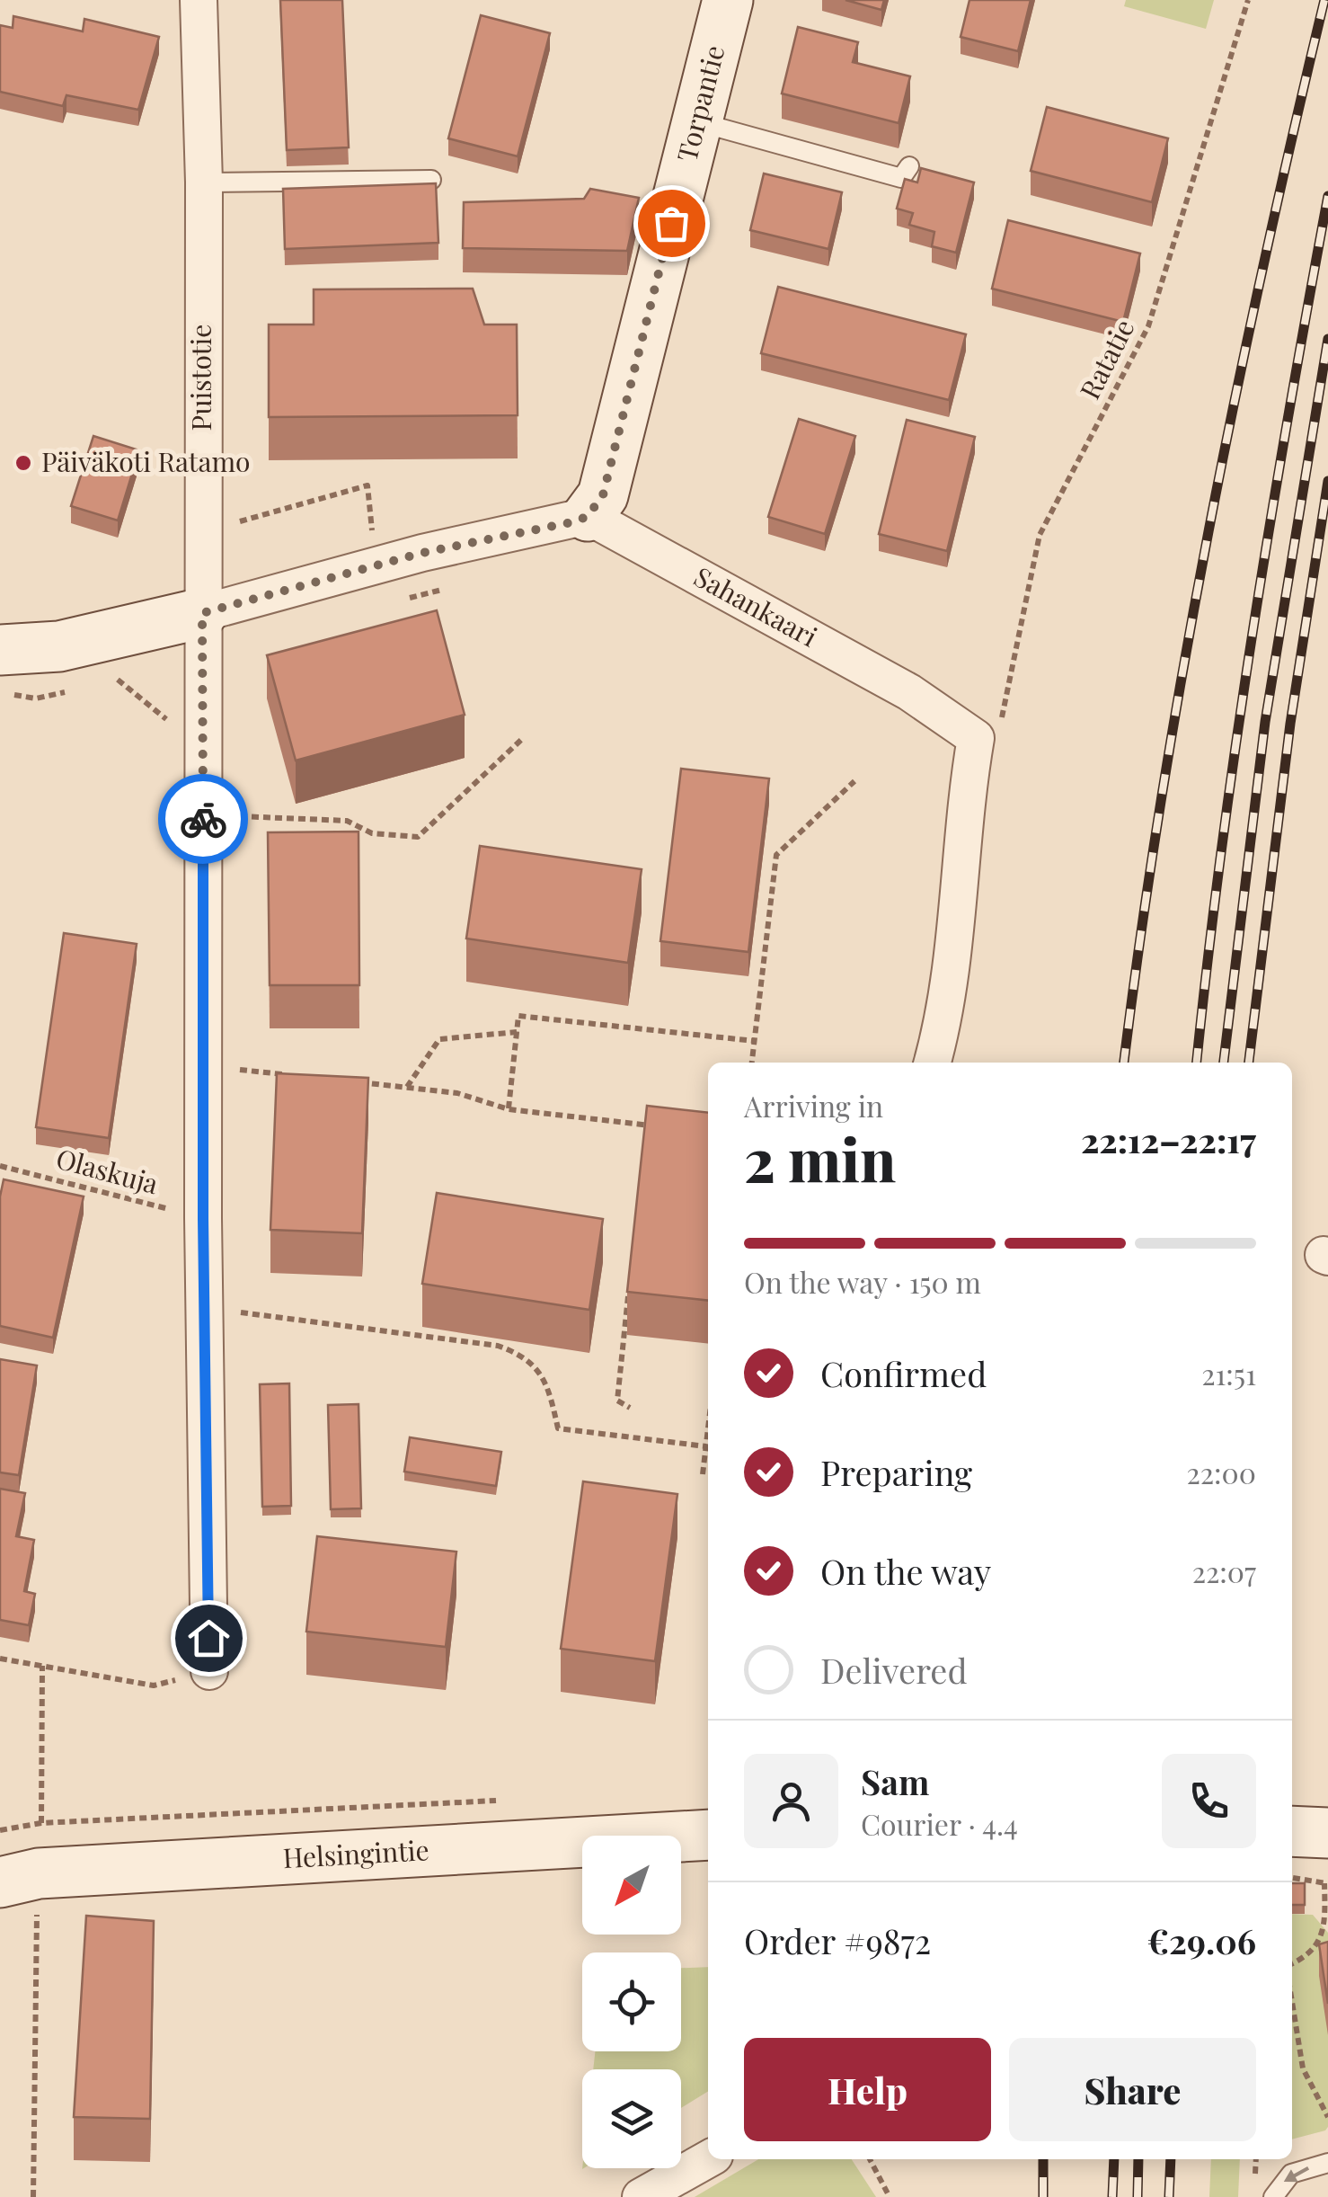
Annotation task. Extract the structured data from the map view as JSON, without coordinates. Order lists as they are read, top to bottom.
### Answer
{
  "streets": {
    "street": [
      "Torpantie",
      "Puistotie",
      "Sahankaari",
      "Helsingintie"
    ],
    "path": ["Ratatie", "Olaskuja"]
  },
  "crossings": [
    ["Torpantie", "Sahankaari"],
    ["Puistotie", "Olaskuja"]
  ],
  "places": ["Päiväkoti Ratamo"],
  "north": "bottom left",
  "page": {
    "heading": ["2 min", "Arriving in", "22:12–22:17"],
    "panel": [
      "Sam",
      "Courier · 4.4",
      "Order #9872",
      "€29.06"
    ],
    "bar": "On the way · 150 m",
    "list": [
      ["Confirmed", "21:51"],
      ["Preparing", "22:00"],
      ["On the way", "22:07"],
      "Delivered"
    ],
    "buttons": ["Help", "Share"]
  }
}
